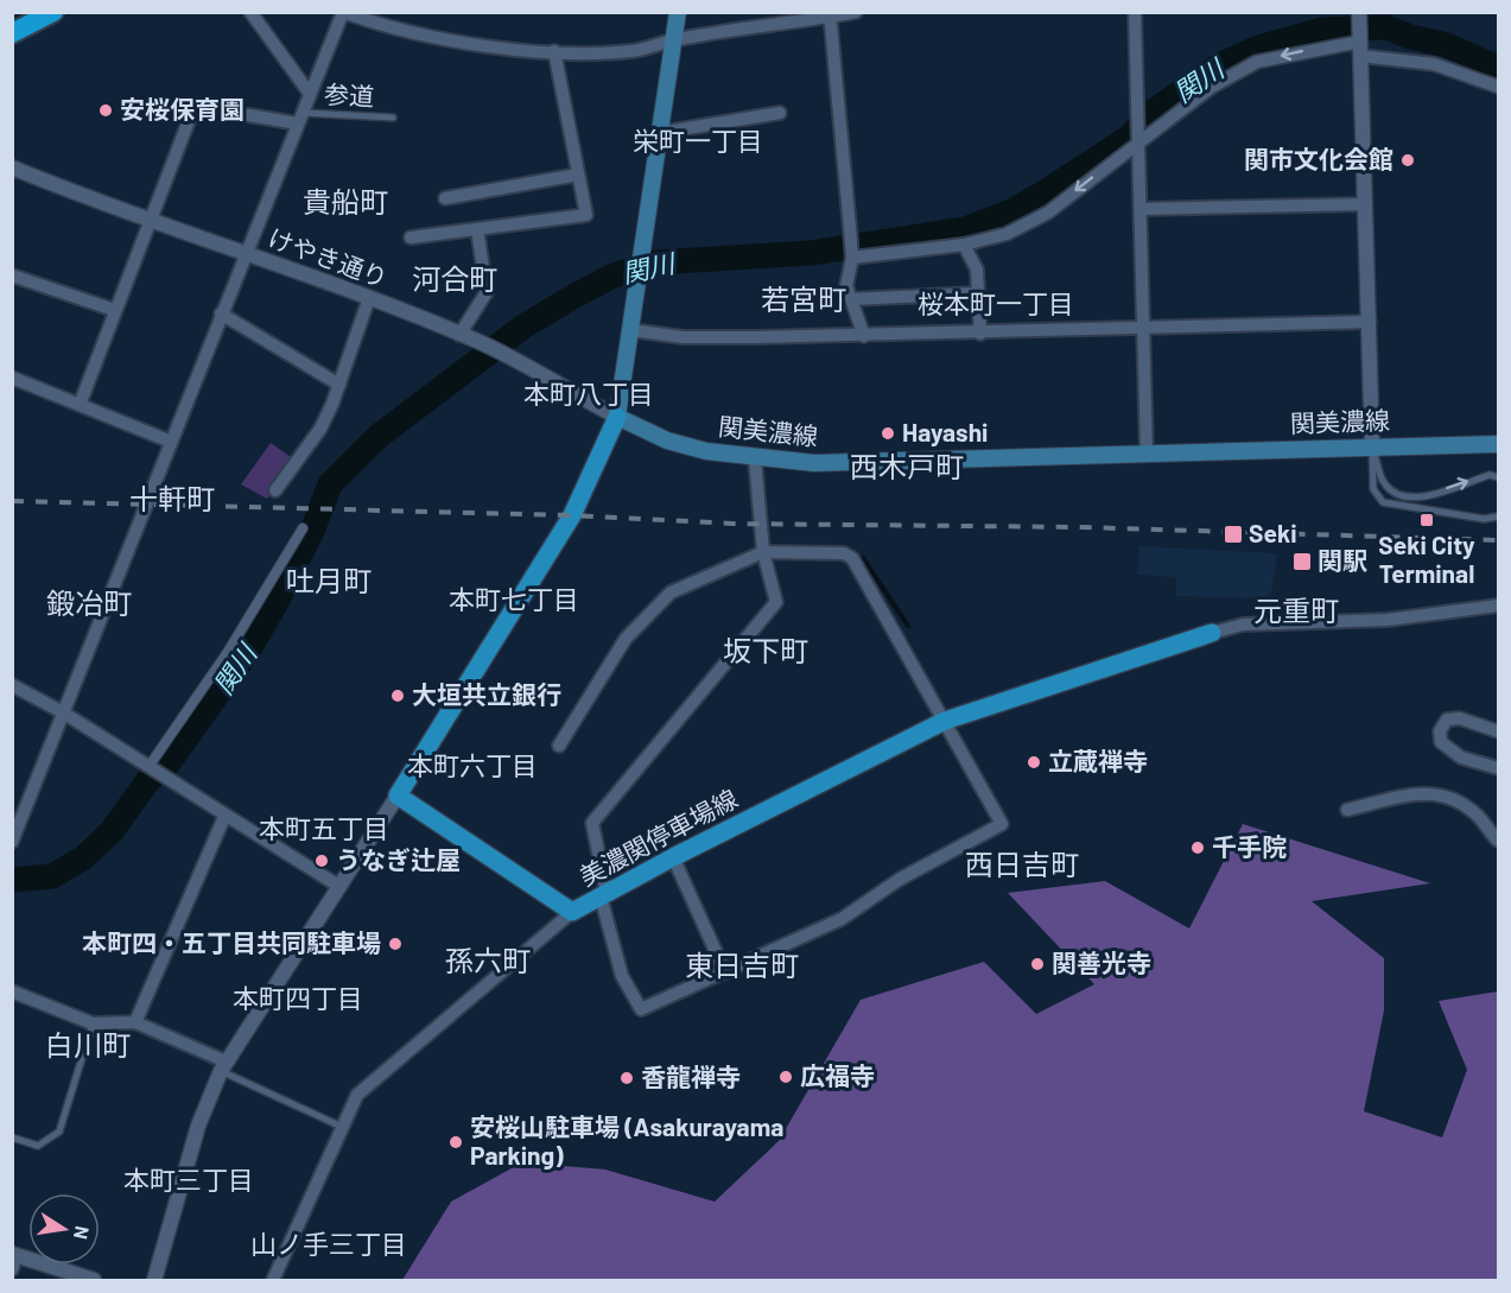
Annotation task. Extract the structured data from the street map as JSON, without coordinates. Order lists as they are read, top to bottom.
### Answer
{
  "streets": {
    "main road": ["関美濃線", "美濃関停車場線"],
    "street": ["けやき通り"],
    "lane": ["参道"]
  },
  "crossings": [
    ["けやき通り", "関美濃線"]
  ],
  "districts": [
    "栄町一丁目",
    "貴船町",
    "河合町",
    "若宮町",
    "桜本町一丁目",
    "本町八丁目",
    "西木戸町",
    "十軒町",
    "吐月町",
    "本町七丁目",
    "鍛冶町",
    "元重町",
    "坂下町",
    "本町六丁目",
    "本町五丁目",
    "西日吉町",
    "孫六町",
    "東日吉町",
    "本町四丁目",
    "白川町",
    "本町三丁目",
    "山ノ手三丁目"
  ],
  "water": ["関川"],
  "places": {
    "other": [
      "安桜保育園",
      "関市文化会館",
      "Hayashi",
      "大垣共立銀行",
      "立蔵禅寺",
      "千手院",
      "うなぎ辻屋",
      "本町四・五丁目共同駐車場",
      "関善光寺",
      "広福寺",
      "香龍禅寺",
      "安桜山駐車場 (Asakurayama Parking)"
    ],
    "transit": ["Seki City Terminal", "Seki", "関駅"]
  },
  "north": "right"
}
